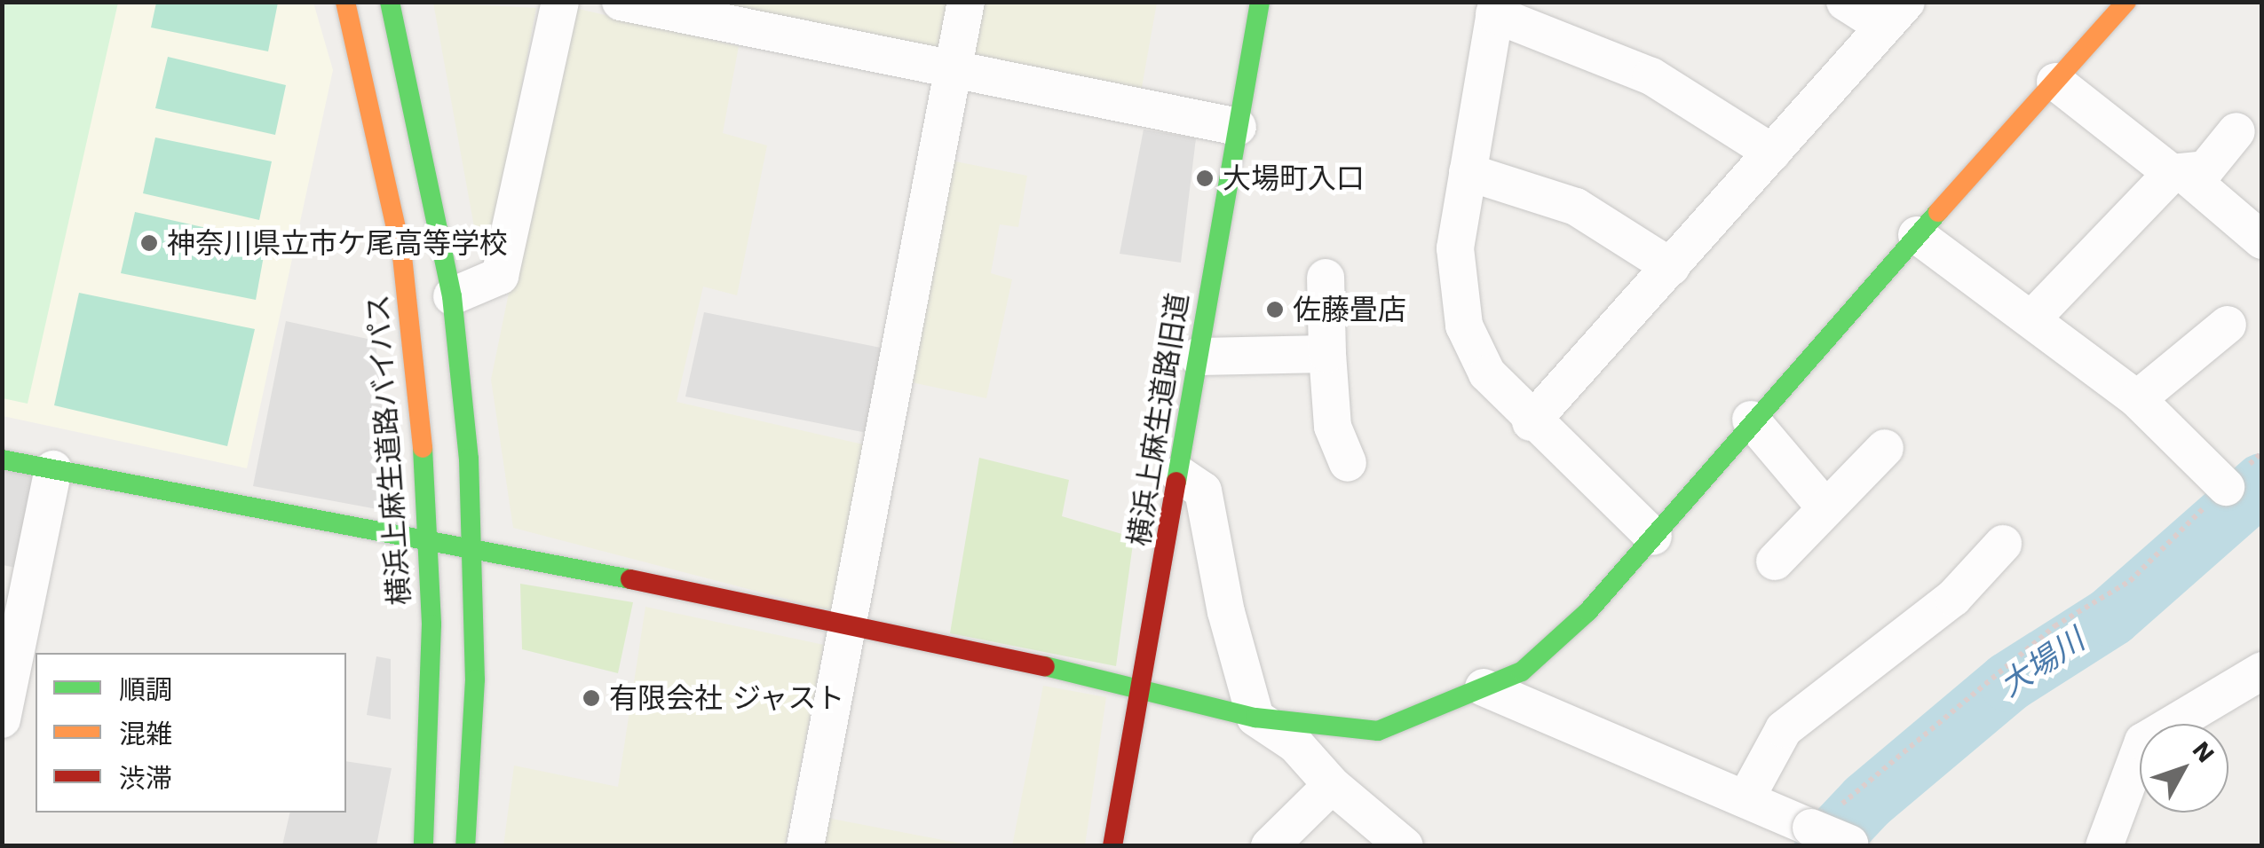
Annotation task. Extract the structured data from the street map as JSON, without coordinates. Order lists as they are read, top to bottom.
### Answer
{
  "streets": {
    "street": ["横浜上麻生道路旧道", "横浜上麻生道路バイパス"]
  },
  "water": ["大場川"],
  "places": [
    "大場町入口",
    "神奈川県立市ケ尾高等学校",
    "佐藤畳店",
    "有限会社 ジャスト"
  ],
  "legend": ["順調", "混雑", "渋滞"],
  "north": "top right"
}
